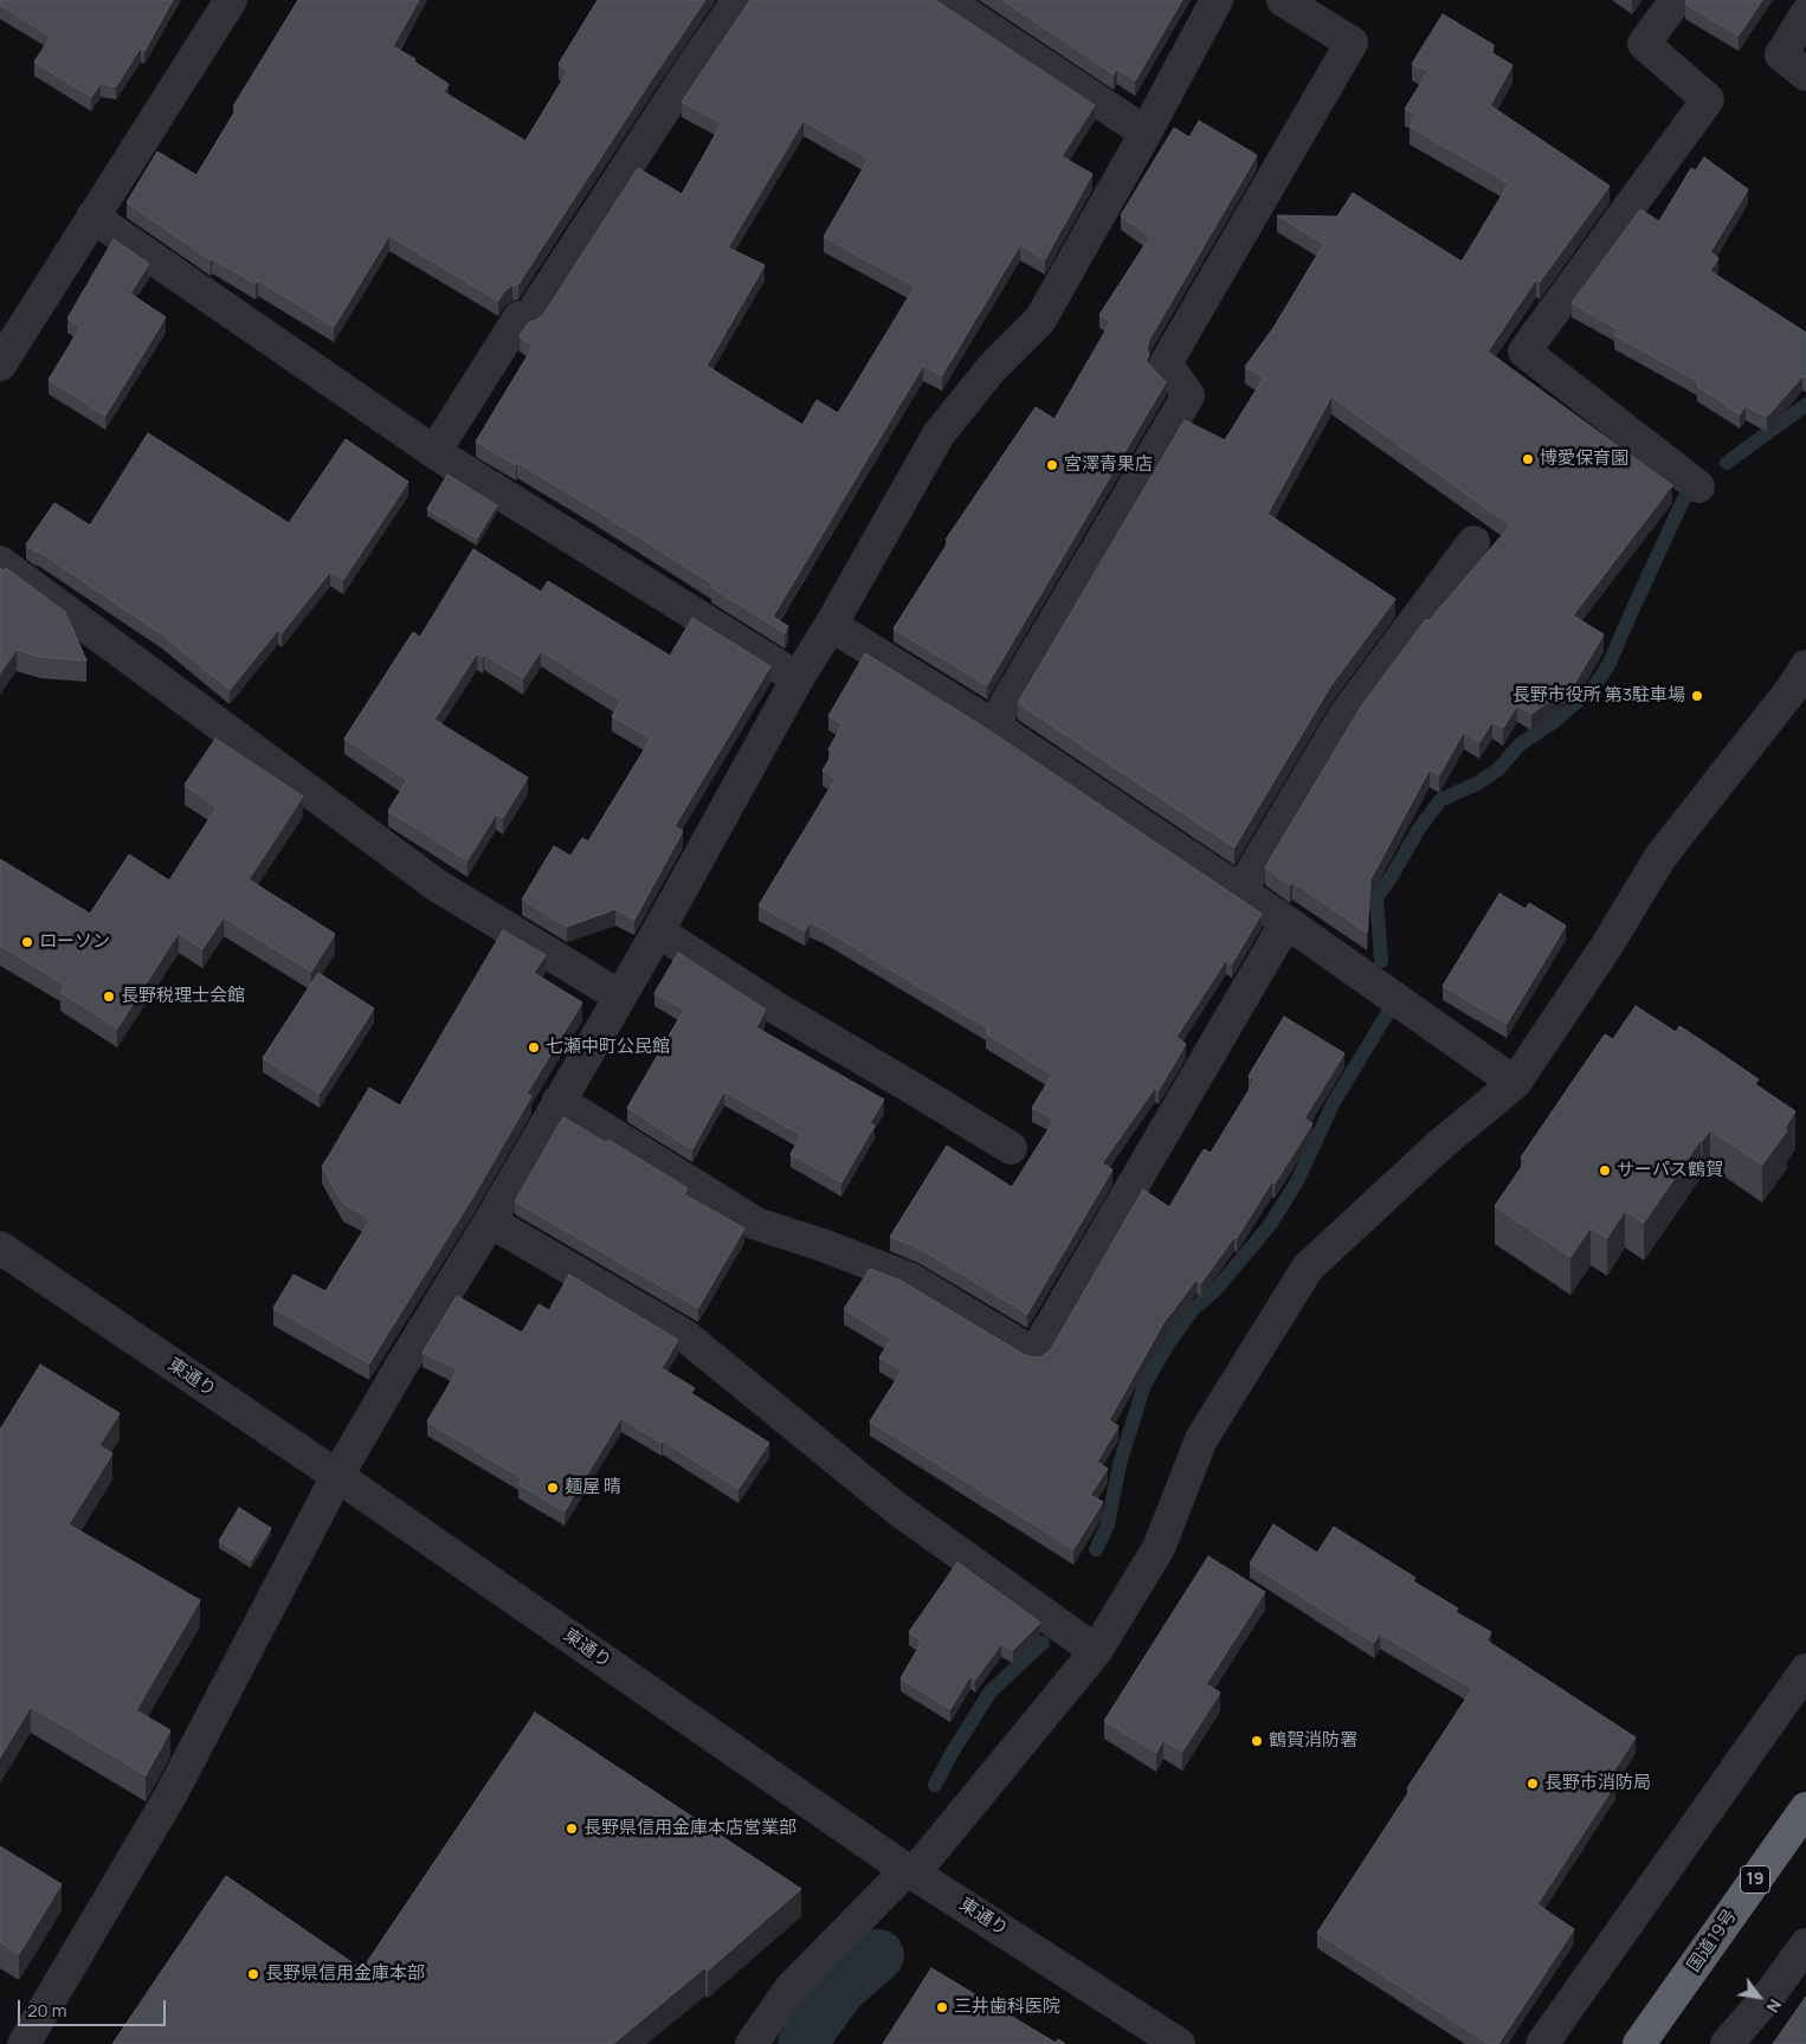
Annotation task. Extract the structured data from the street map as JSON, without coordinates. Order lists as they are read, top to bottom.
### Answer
{
  "streets": {
    "highway": ["19", "国道19号"],
    "street": ["東通り"]
  },
  "places": [
    "博愛保育園",
    "宮澤青果店",
    "長野市役所 第3駐車場",
    "ローソン",
    "長野税理士会館",
    "七瀬中町公民館",
    "サーパス鶴賀",
    "麺屋 晴",
    "鶴賀消防署",
    "長野市消防局",
    "長野県信用金庫本店営業部",
    "長野県信用金庫本部",
    "三井歯科医院"
  ],
  "scale_bar": "20 m",
  "north": "bottom right"
}
